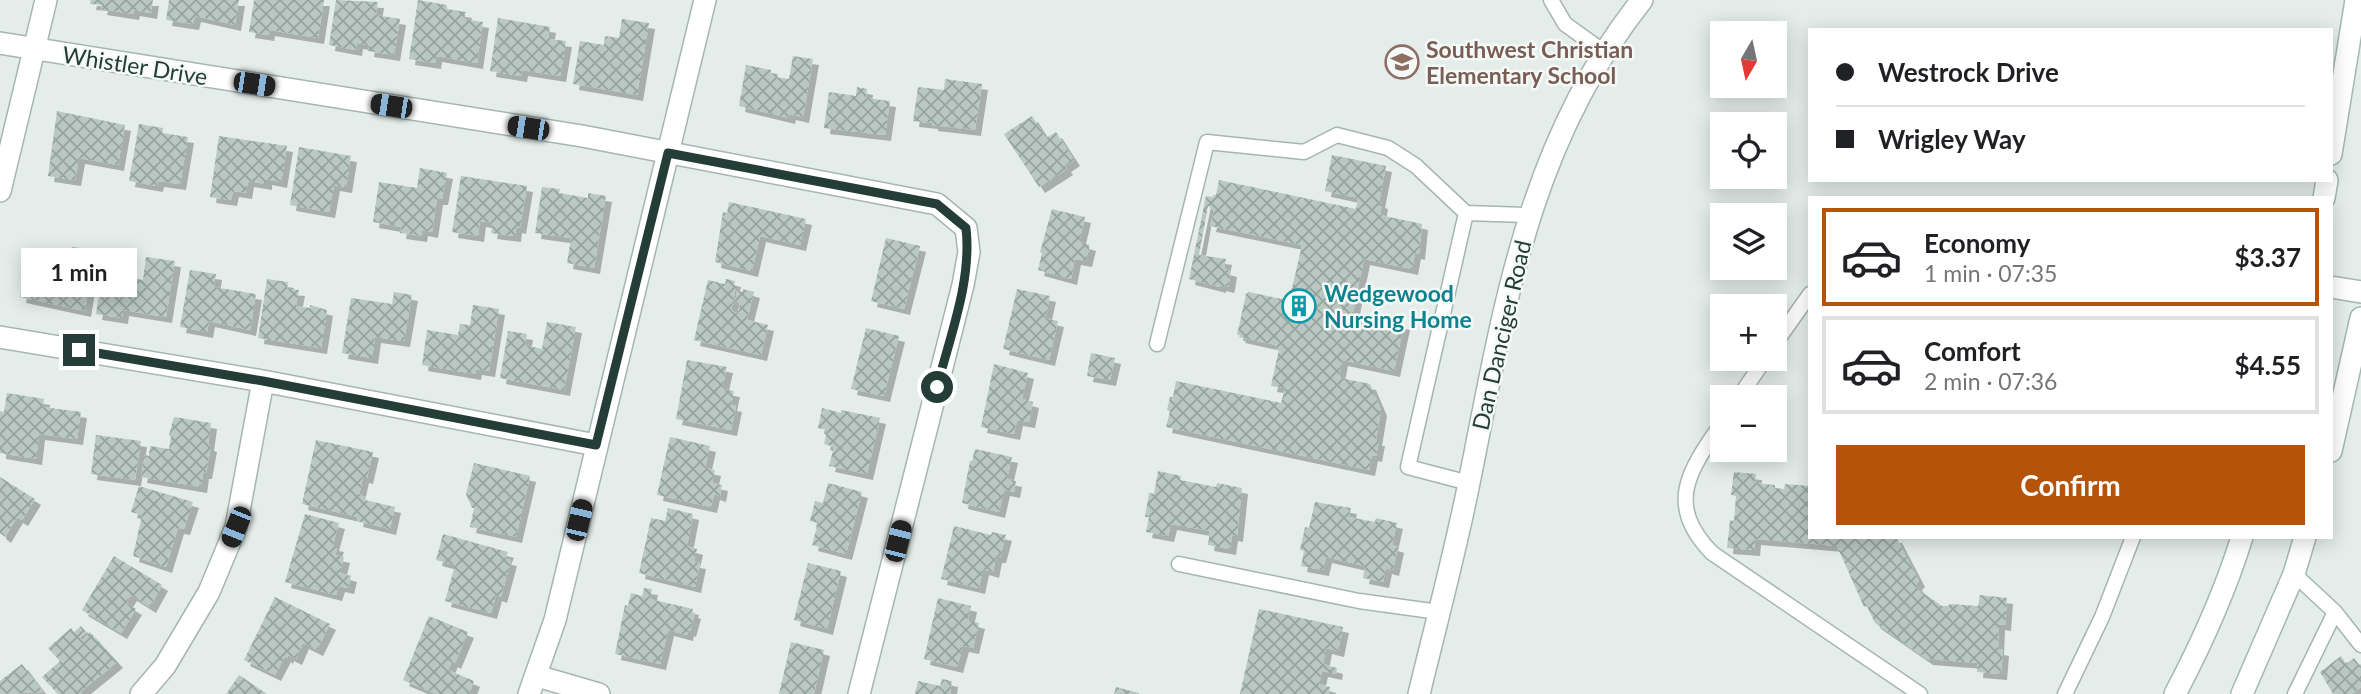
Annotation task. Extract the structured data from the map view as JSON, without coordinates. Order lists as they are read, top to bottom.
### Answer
{
  "streets": {
    "street": ["Whistler Drive", "Dan Danciger Road"]
  },
  "places": {
    "school or university": ["Southwest Christian Elementary School"],
    "building": ["Wedgewood Nursing Home"]
  },
  "north": "bottom",
  "page": {
    "map_buttons": ["+", "−"],
    "banner": ["Westrock Drive", "Wrigley Way"],
    "list": [
      {
        "name": "Economy",
        "note": "1 min · 07:35",
        "value": "$3.37"
      },
      {
        "name": "Comfort",
        "note": "2 min · 07:36",
        "value": "$4.55"
      }
    ],
    "bubble": "1 min",
    "buttons": "Confirm"
  }
}
